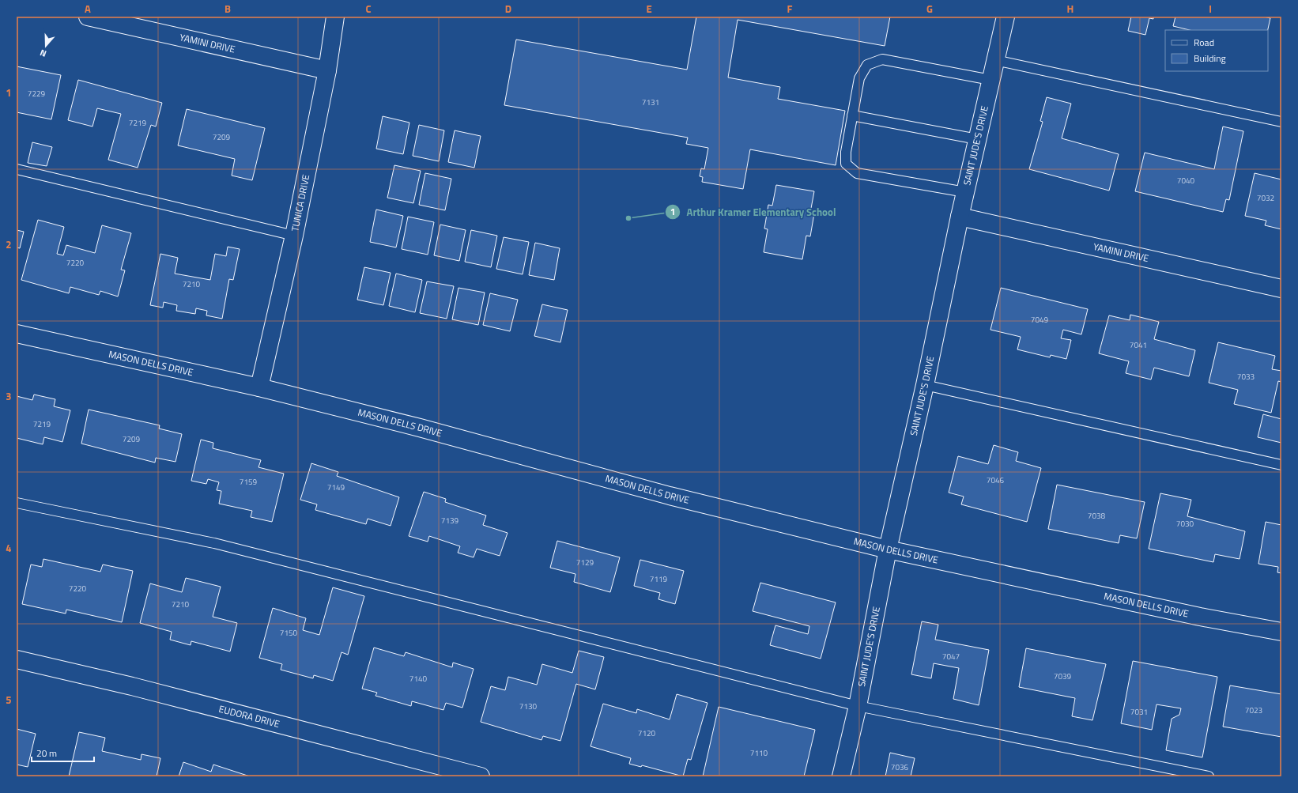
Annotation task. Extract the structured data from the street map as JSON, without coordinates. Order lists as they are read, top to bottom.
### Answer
{
  "streets": {
    "street": [
      "YAMINI DRIVE",
      "SAINT JUDE'S DRIVE",
      "TUNICA DRIVE",
      "MASON DELLS DRIVE",
      "EUDORA DRIVE"
    ]
  },
  "crossings": [
    ["YAMINI DRIVE", "SAINT JUDE'S DRIVE"],
    ["YAMINI DRIVE", "TUNICA DRIVE"],
    ["SAINT JUDE'S DRIVE", "MASON DELLS DRIVE"],
    ["TUNICA DRIVE", "MASON DELLS DRIVE"]
  ],
  "places": ["Arthur Kramer Elementary School"],
  "house_numbers": [
    "7229",
    "7131",
    "7219",
    "7209",
    "7040",
    "7032",
    "7220",
    "7210",
    "7049",
    "7041",
    "7033",
    "7219",
    "7209",
    "7046",
    "7159",
    "7149",
    "7038",
    "7139",
    "7030",
    "7129",
    "7119",
    "7220",
    "7210",
    "7150",
    "7047",
    "7039",
    "7140",
    "7130",
    "7023",
    "7031",
    "7120",
    "7110",
    "7036"
  ],
  "legend": ["Road", "Building"],
  "scale_bar": "20 m",
  "north": "bottom",
  "grid": {
    "columns": [
      "A",
      "B",
      "C",
      "D",
      "E",
      "F",
      "G",
      "H",
      "I"
    ],
    "rows": [
      "1",
      "2",
      "3",
      "4",
      "5"
    ]
  }
}
